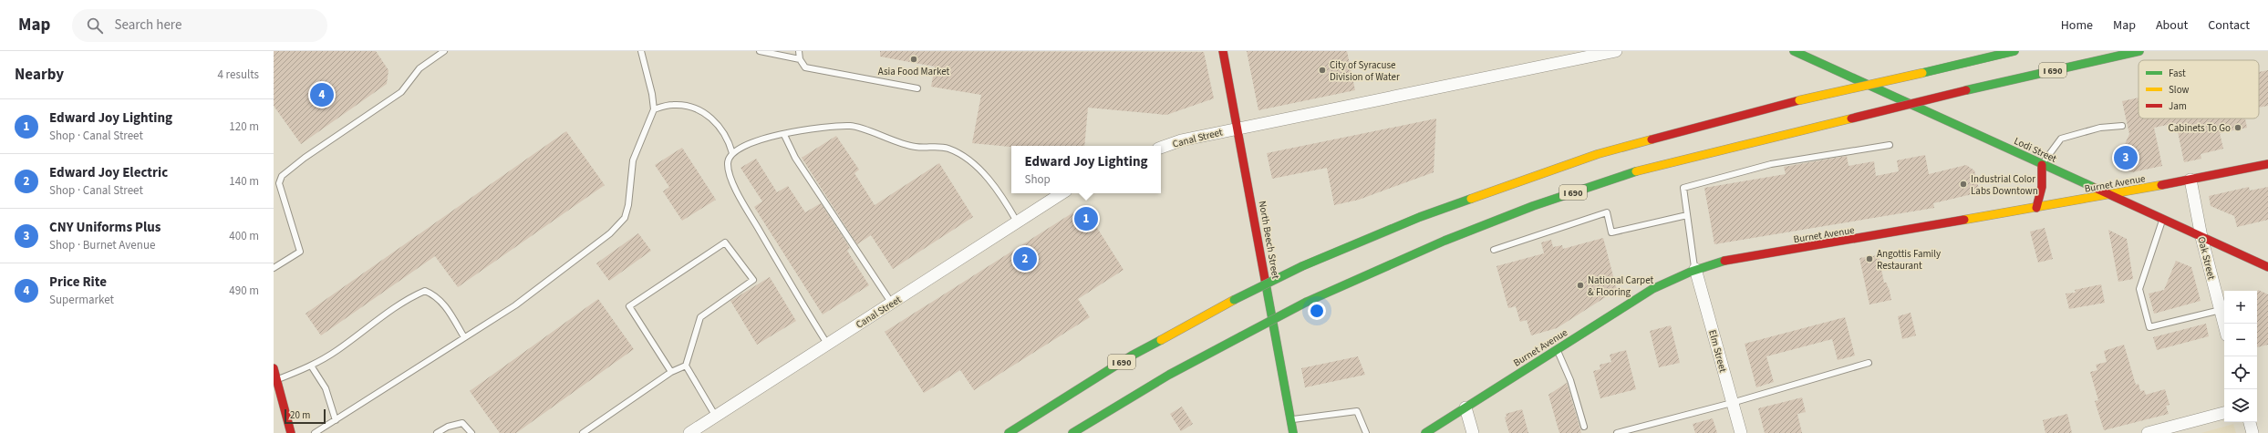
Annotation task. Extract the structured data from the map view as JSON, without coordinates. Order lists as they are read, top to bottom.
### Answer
{
  "streets": {
    "main road": [
      "I 690",
      "Lodi Street",
      "Burnet Avenue",
      "North Beech Street"
    ],
    "street": ["Canal Street", "Oak Street", "Elm Street"]
  },
  "crossings": [
    ["Canal Street", "North Beech Street"],
    ["Lodi Street", "Burnet Avenue"],
    ["Lodi Street", "Oak Street"],
    ["Burnet Avenue", "Oak Street"],
    ["Burnet Avenue", "Elm Street"]
  ],
  "places": [
    "Asia Food Market",
    "City of Syracuse Division of Water",
    "Cabinets To Go",
    "Industrial Color Labs Downtown",
    "Angottis Family Restaurant",
    "National Carpet & Flooring"
  ],
  "legend": ["Fast", "Slow", "Jam"],
  "scale_bar": "20 m",
  "page": {
    "header": "Map",
    "search": "Search here",
    "nav": [
      "Home",
      "Map",
      "About",
      "Contact"
    ],
    "heading": ["Nearby", "4 results"],
    "pins": [
      "4",
      "3",
      "1",
      "2"
    ],
    "list": [
      {
        "mark": "1",
        "name": "Edward Joy Lighting",
        "note": "Shop · Canal Street",
        "value": "120 m"
      },
      {
        "mark": "2",
        "name": "Edward Joy Electric",
        "note": "Shop · Canal Street",
        "value": "140 m"
      },
      {
        "mark": "3",
        "name": "CNY Uniforms Plus",
        "note": "Shop · Burnet Avenue",
        "value": "400 m"
      },
      {
        "mark": "4",
        "name": "Price Rite",
        "note": "Supermarket",
        "value": "490 m"
      }
    ],
    "popup": ["Edward Joy Lighting", "Shop"],
    "map_buttons": ["+", "−"],
    "scale": "20 m"
  }
}
